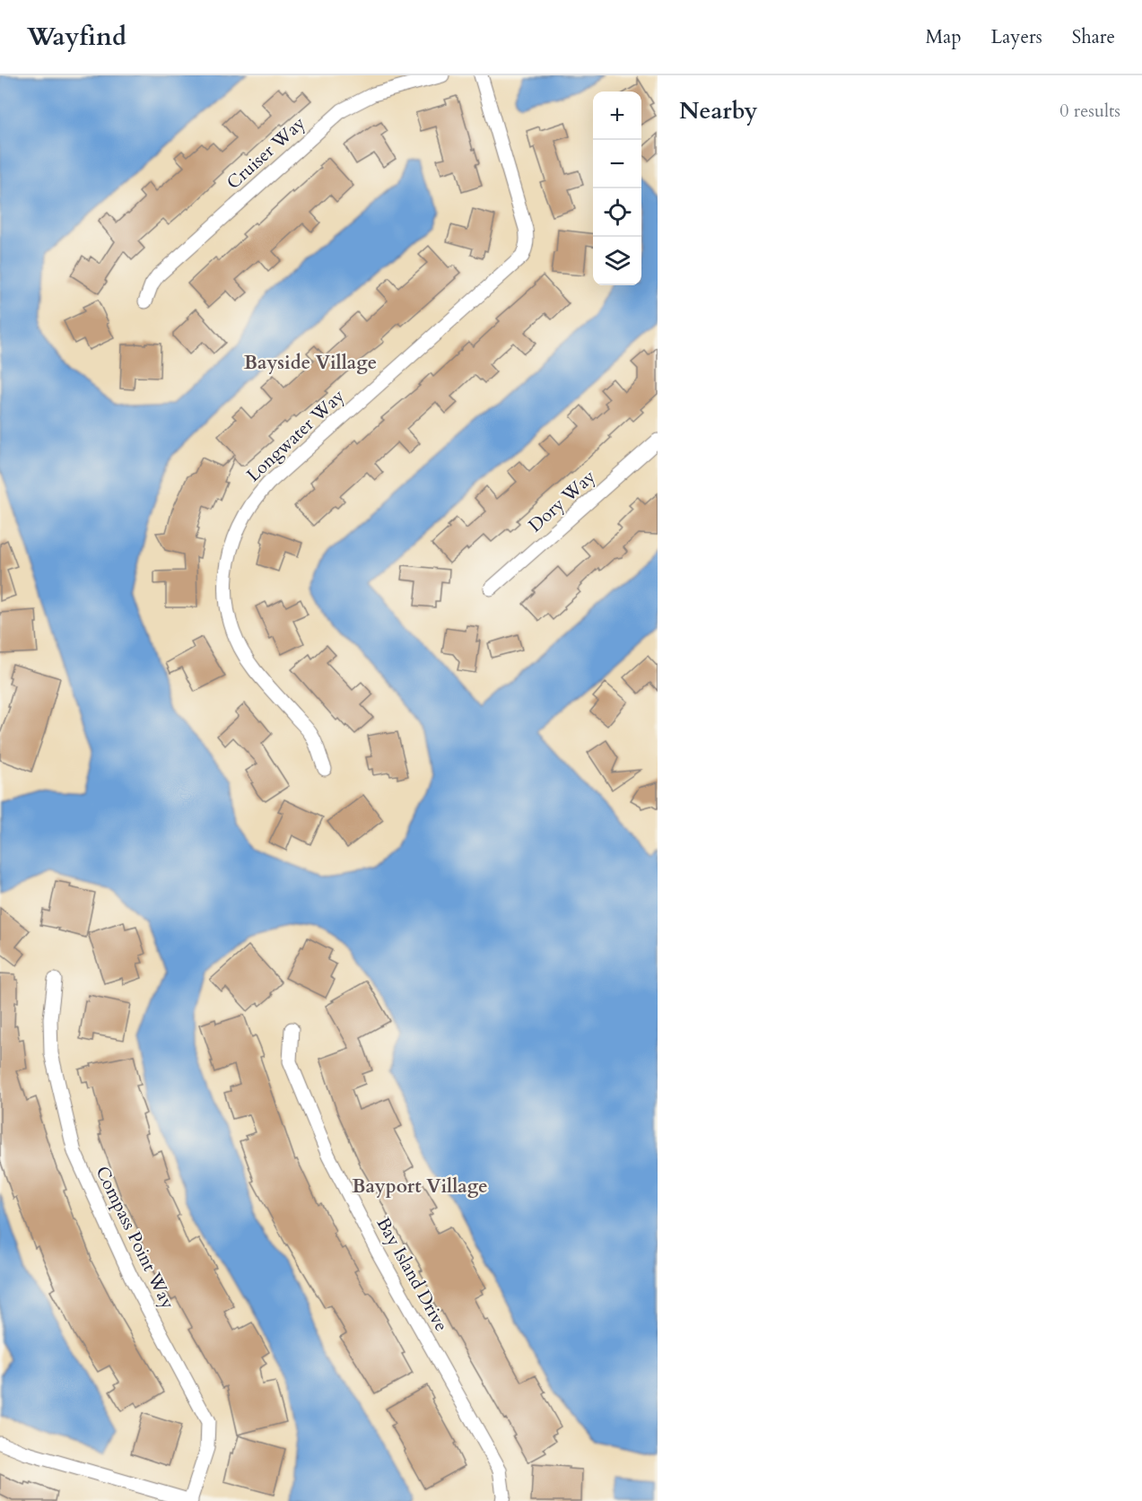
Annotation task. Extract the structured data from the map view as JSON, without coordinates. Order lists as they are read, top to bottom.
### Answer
{
  "streets": {
    "street": [
      "Cruiser Way",
      "Longwater Way",
      "Dory Way",
      "Compass Point Way",
      "Bay Island Drive"
    ]
  },
  "districts": ["Bayside Village", "Bayport Village"],
  "page": {
    "header": "Wayfind",
    "nav": ["Map", "Layers", "Share"],
    "heading": ["Nearby", "0 results"],
    "map_buttons": ["+", "−"]
  }
}
